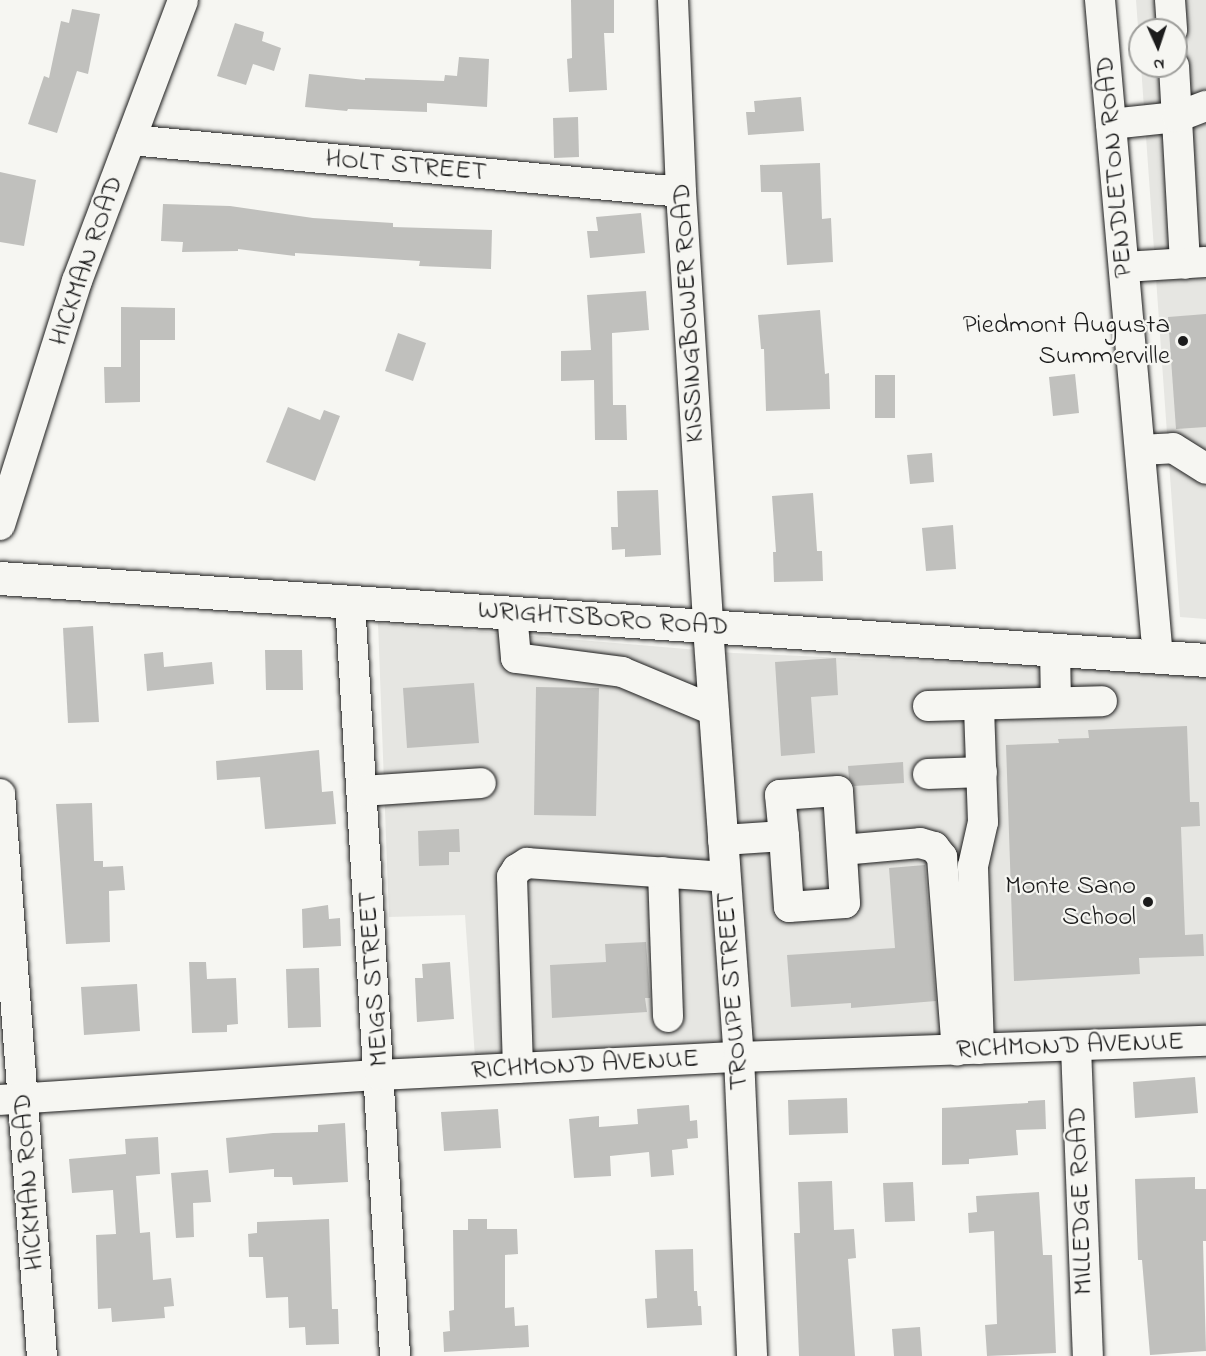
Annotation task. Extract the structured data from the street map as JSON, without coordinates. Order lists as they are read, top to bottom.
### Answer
{
  "streets": {
    "main road": ["WRIGHTSBORO ROAD"],
    "street": [
      "HOLT STREET",
      "PENDLETON ROAD",
      "HICKMAN ROAD",
      "KISSINGBOWER ROAD",
      "MEIGS STREET",
      "TROUPE STREET",
      "RICHMOND AVENUE",
      "MILLEDGE ROAD"
    ]
  },
  "crossings": [
    ["HOLT STREET", "HICKMAN ROAD"],
    ["HOLT STREET", "KISSINGBOWER ROAD"],
    ["PENDLETON ROAD", "WRIGHTSBORO ROAD"],
    ["HICKMAN ROAD", "RICHMOND AVENUE"],
    ["KISSINGBOWER ROAD", "WRIGHTSBORO ROAD"],
    ["KISSINGBOWER ROAD", "TROUPE STREET"],
    ["WRIGHTSBORO ROAD", "MEIGS STREET"],
    ["WRIGHTSBORO ROAD", "TROUPE STREET"],
    ["MEIGS STREET", "RICHMOND AVENUE"],
    ["TROUPE STREET", "RICHMOND AVENUE"],
    ["RICHMOND AVENUE", "MILLEDGE ROAD"]
  ],
  "places": ["Piedmont Augusta Summerville", "Monte Sano School"],
  "north": "bottom"
}
